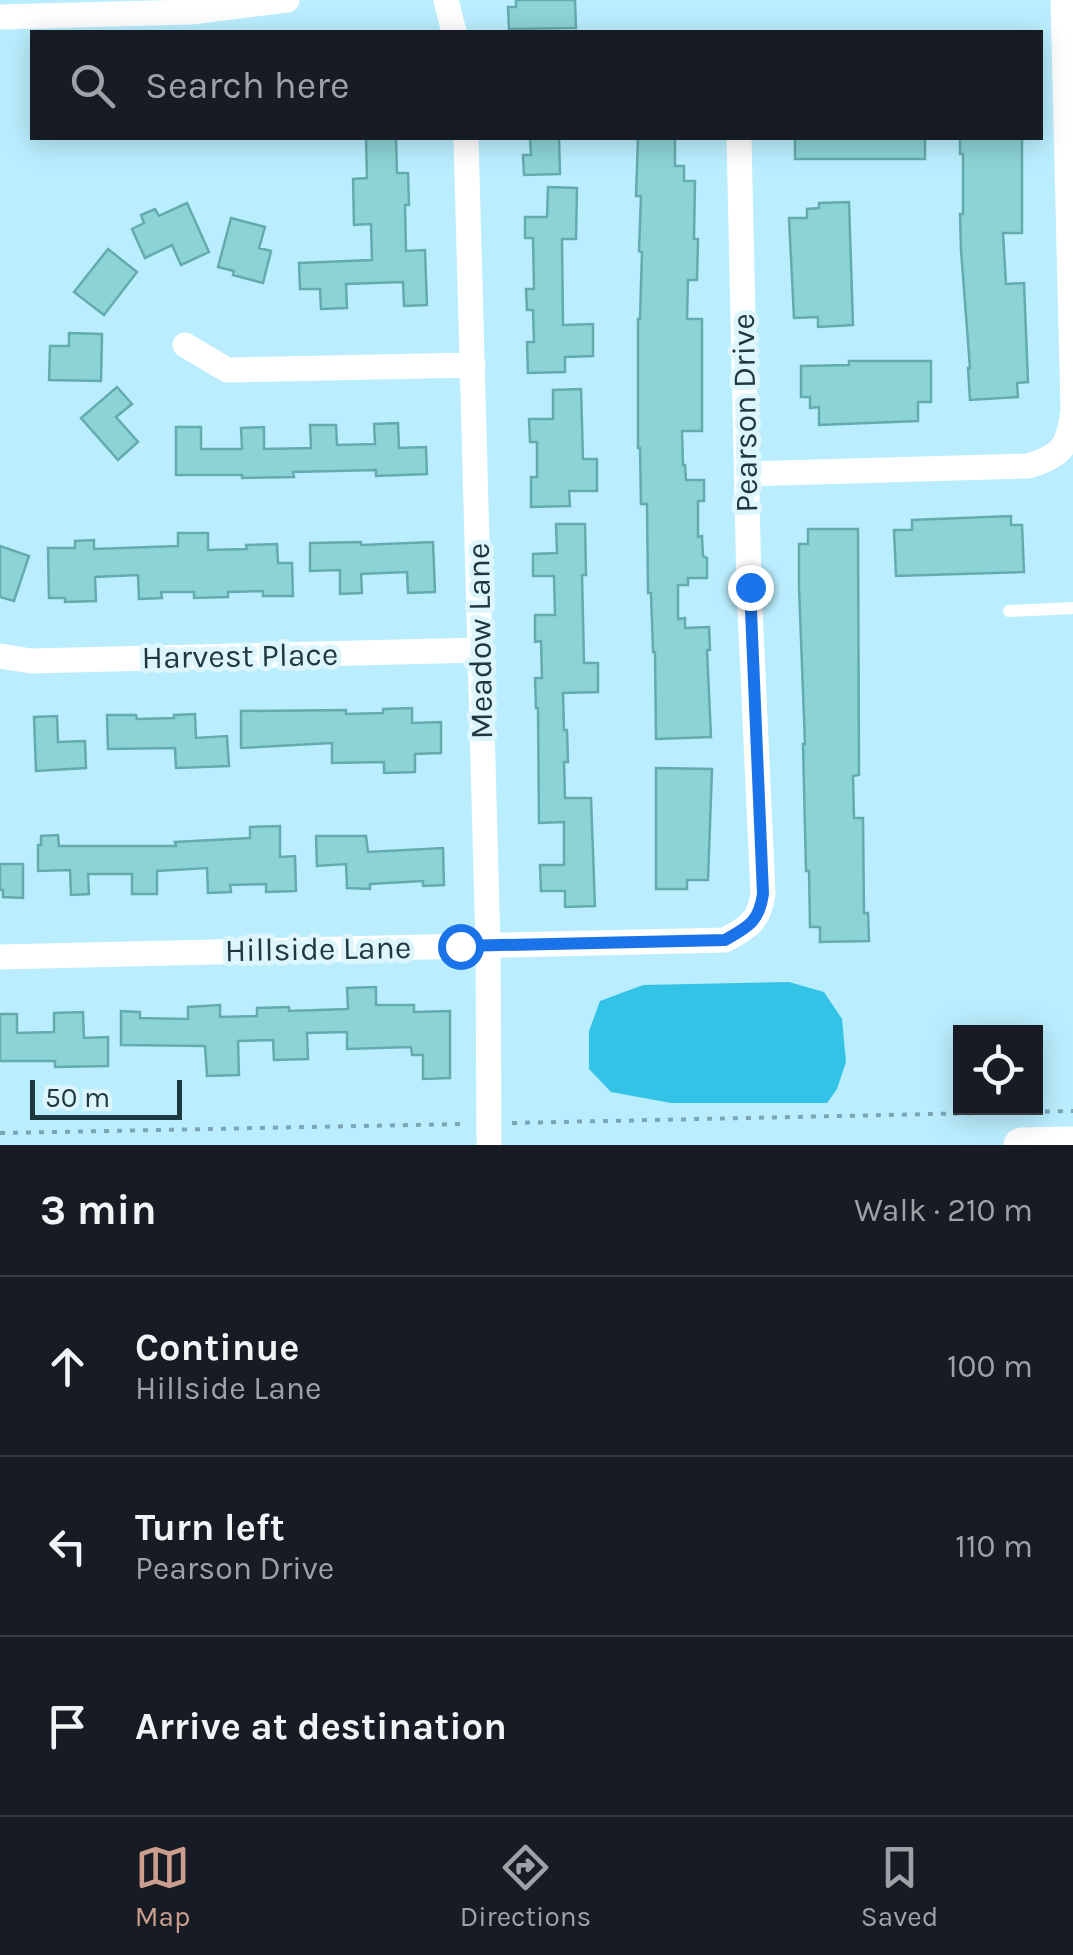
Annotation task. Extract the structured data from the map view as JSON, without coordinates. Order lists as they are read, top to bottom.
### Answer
{
  "streets": {
    "street": [
      "Pearson Drive",
      "Meadow Lane",
      "Harvest Place",
      "Hillside Lane"
    ]
  },
  "crossings": [
    ["Pearson Drive", "Hillside Lane"],
    ["Meadow Lane", "Harvest Place"],
    ["Meadow Lane", "Hillside Lane"]
  ],
  "scale_bar": "50 m",
  "page": {
    "search": "Search here",
    "scale": "50 m",
    "heading": ["3 min", "Walk · 210 m"],
    "list": [
      ["Continue", "Hillside Lane", "100 m"],
      ["Turn left", "Pearson Drive", "110 m"],
      "Arrive at destination"
    ],
    "nav": ["Map", "Directions", "Saved"]
  }
}
